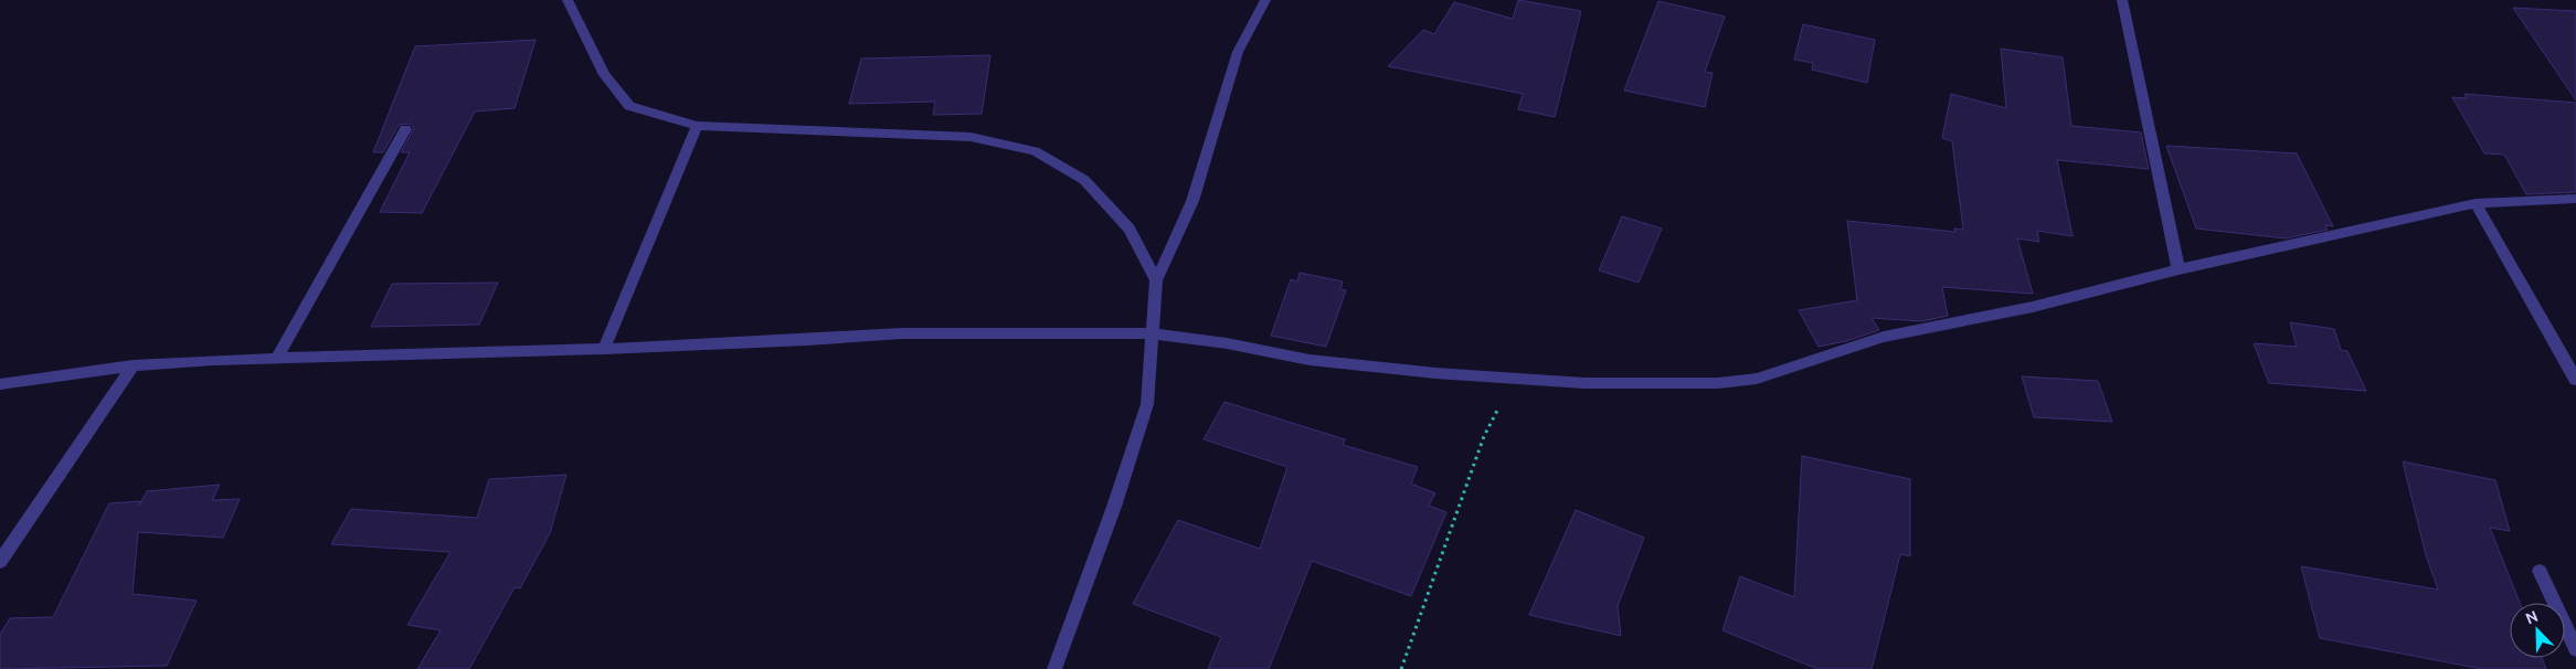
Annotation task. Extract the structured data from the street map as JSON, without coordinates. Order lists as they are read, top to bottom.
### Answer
{
  "north": "top left"
}
